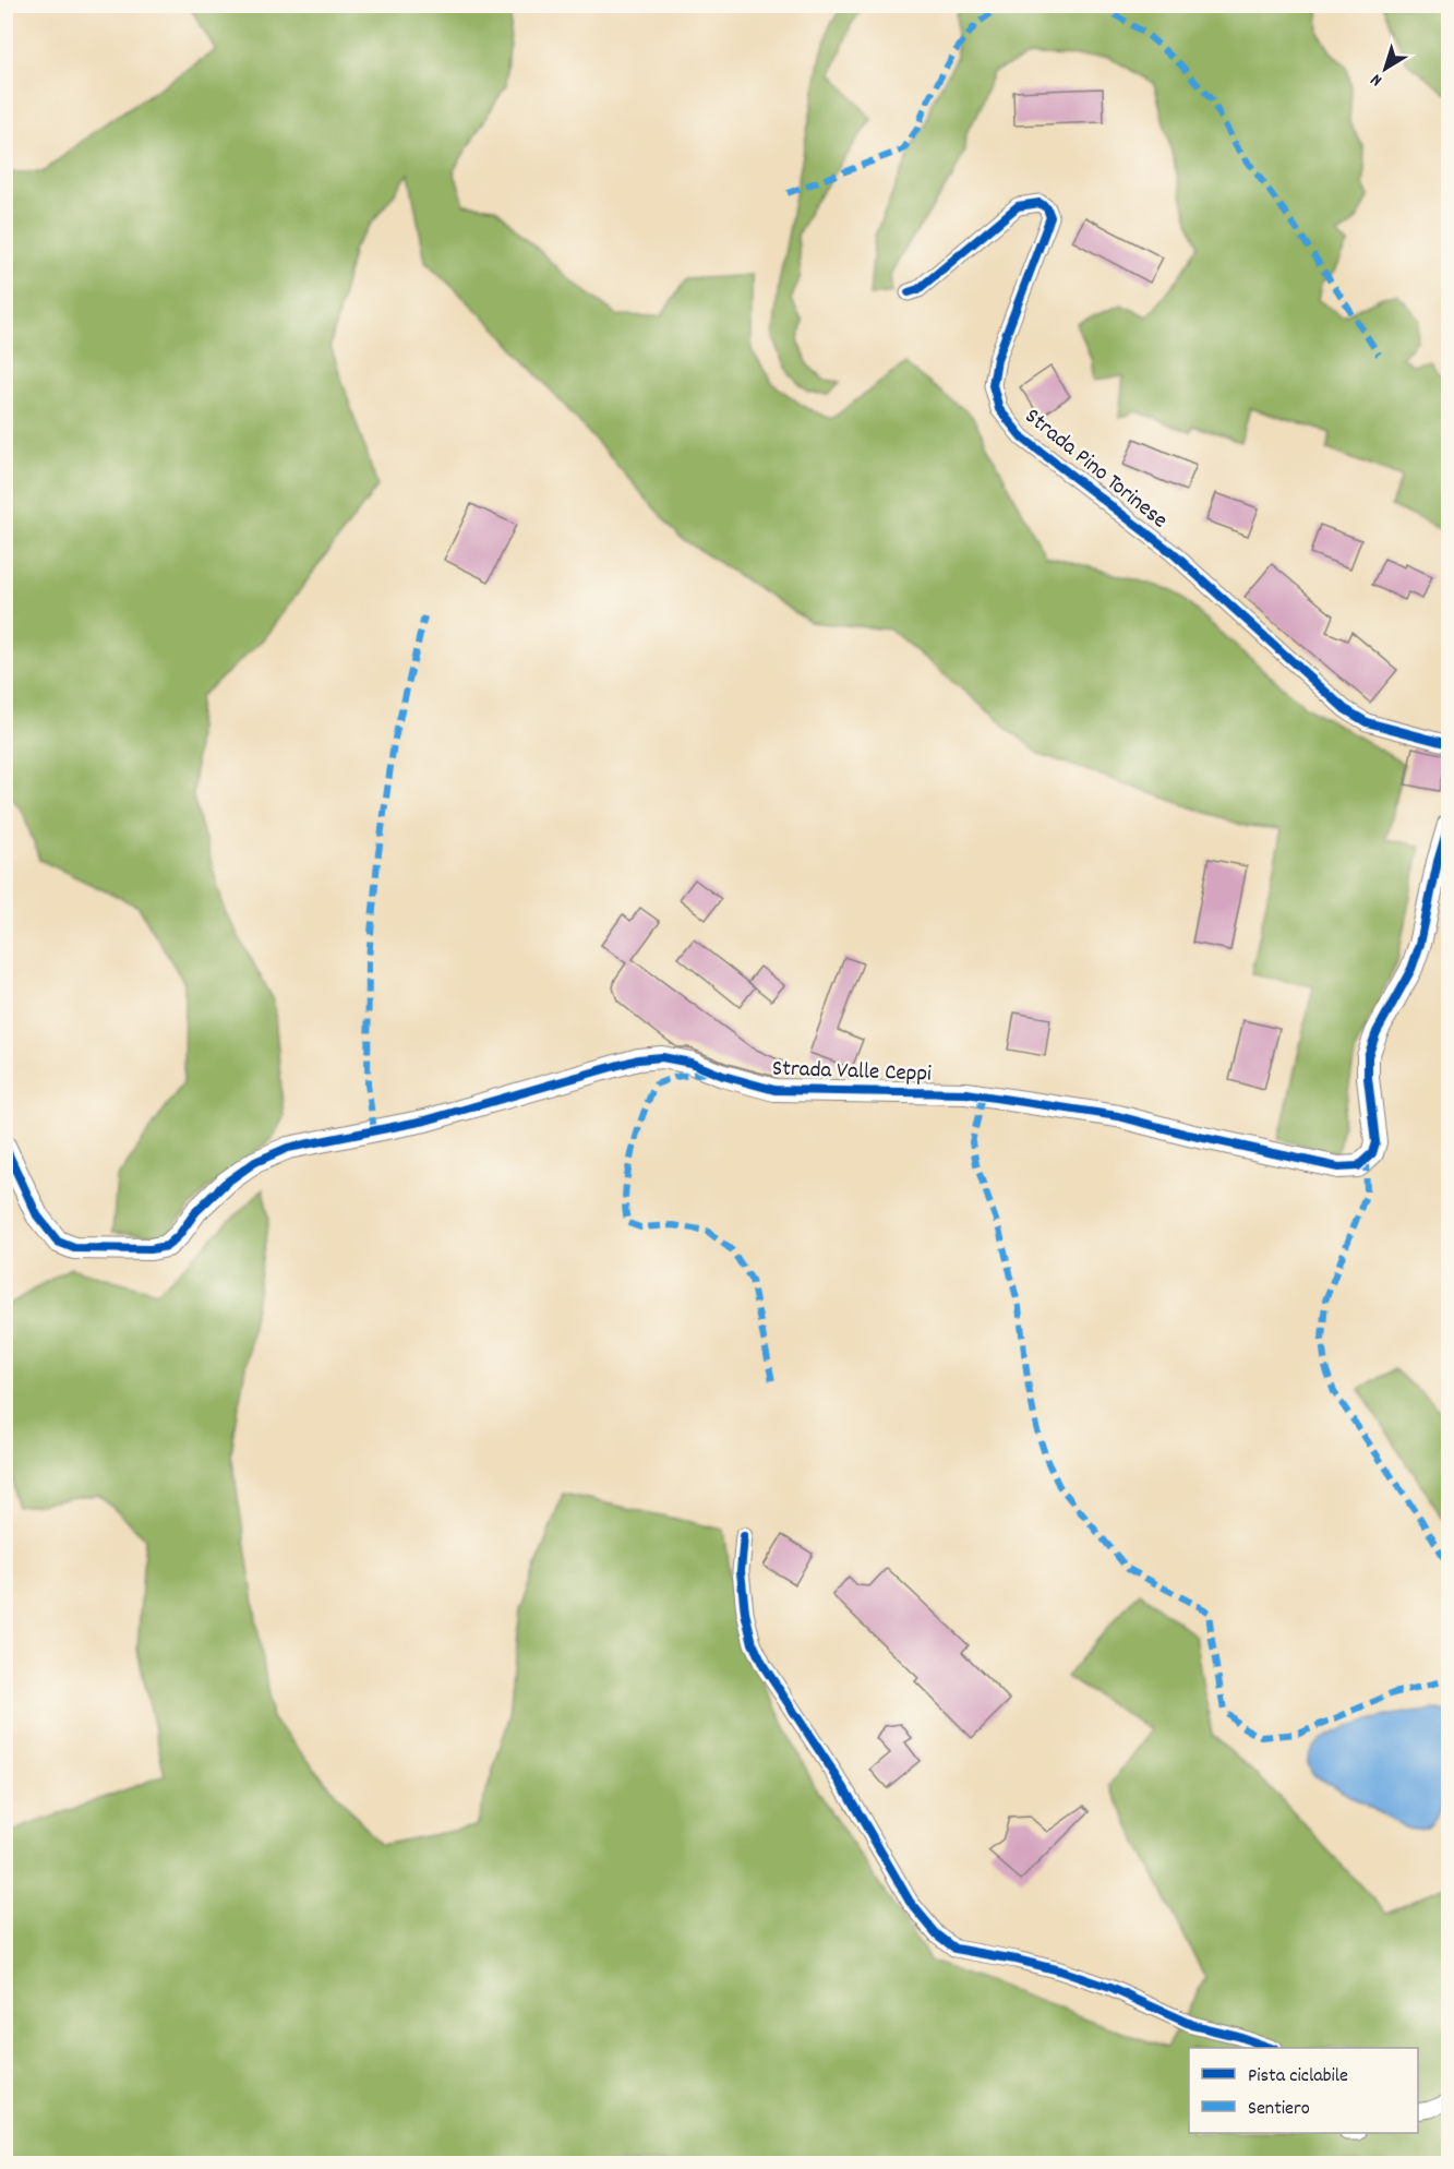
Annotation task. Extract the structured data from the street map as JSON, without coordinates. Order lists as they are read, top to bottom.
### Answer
{
  "streets": {
    "street": ["Strada Pino Torinese", "Strada Valle Ceppi"]
  },
  "legend": ["Pista ciclabile", "Sentiero"],
  "north": "bottom left"
}
